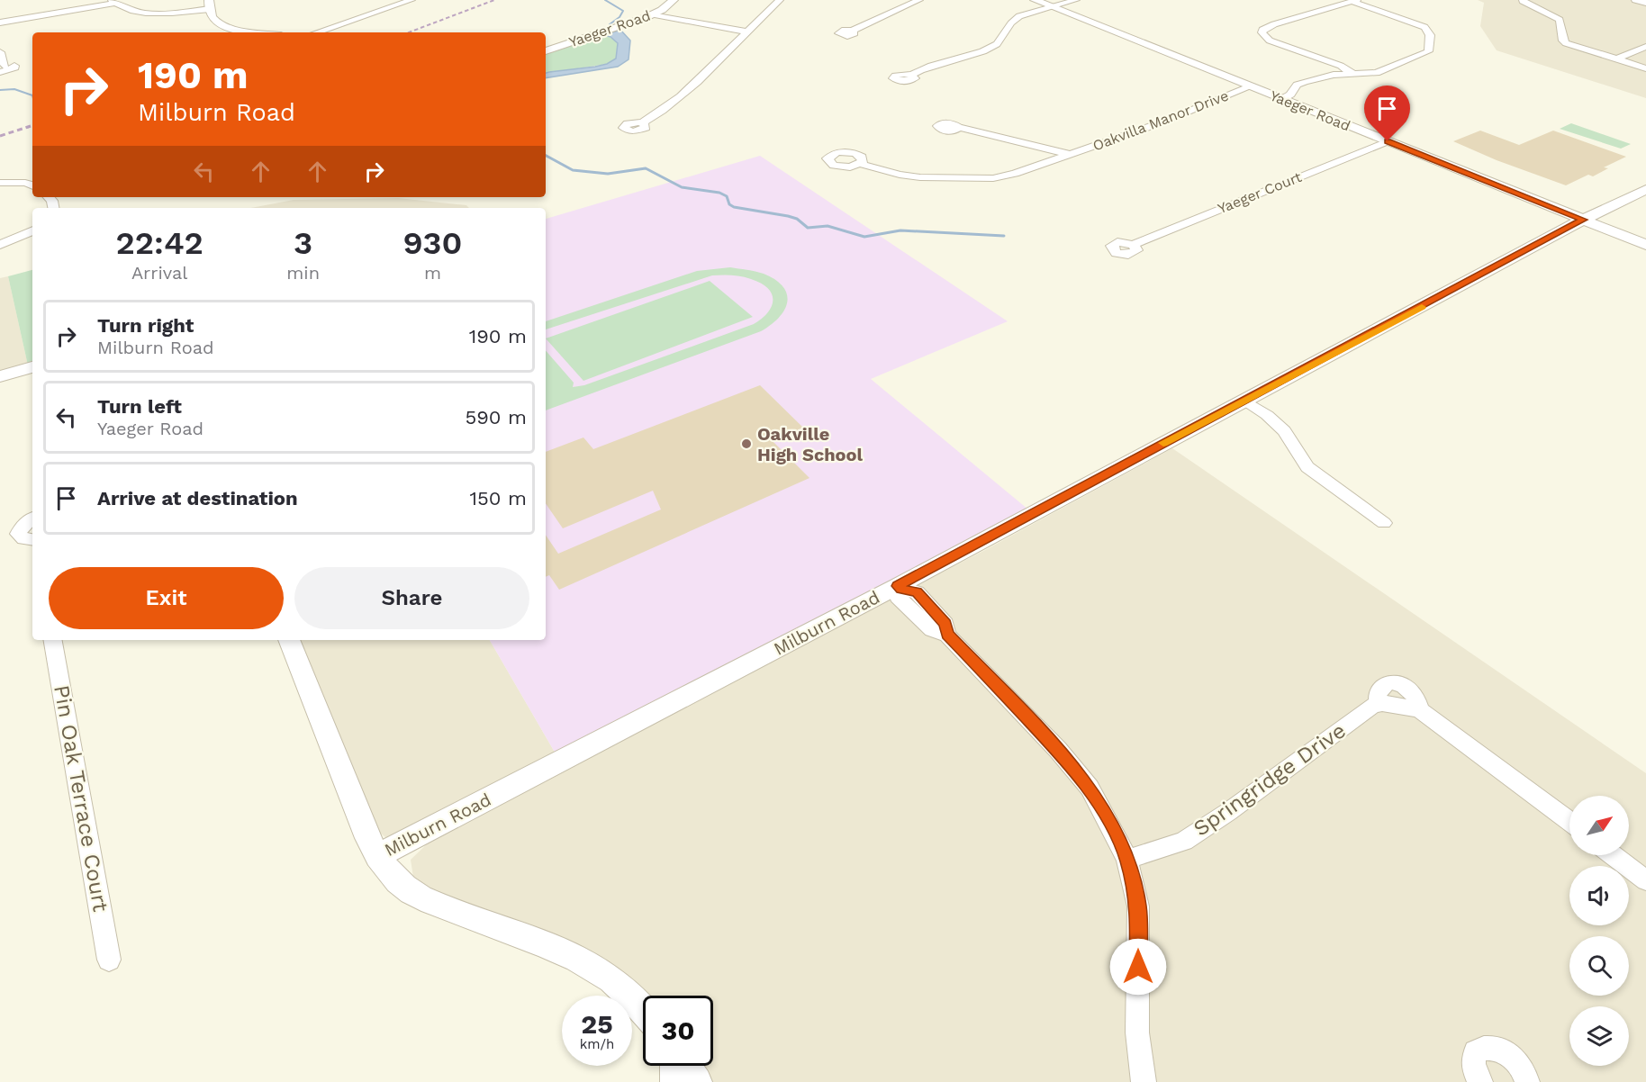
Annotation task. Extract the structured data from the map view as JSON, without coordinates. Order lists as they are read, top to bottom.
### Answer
{
  "streets": {
    "street": [
      "Yaeger Road",
      "Oakvilla Manor Drive",
      "Yaeger Court",
      "Milburn Road",
      "Springridge Drive",
      "Pin Oak Terrace Court"
    ]
  },
  "crossings": [
    ["Yaeger Road", "Oakvilla Manor Drive"],
    ["Yaeger Road", "Yaeger Court"],
    ["Yaeger Road", "Milburn Road"]
  ],
  "places": ["Oakville High School"],
  "north": "top right",
  "page": {
    "turn": ["190 m", "Milburn Road"],
    "eta": [
      "22:42",
      "Arrival",
      "3",
      "min",
      "930",
      "m"
    ],
    "list": [
      {
        "name": "Turn right",
        "note": "Milburn Road",
        "value": "190 m"
      },
      {
        "name": "Turn left",
        "note": "Yaeger Road",
        "value": "590 m"
      },
      {
        "name": "Arrive at destination",
        "value": "150 m"
      }
    ],
    "buttons": ["Exit", "Share"],
    "speed": "25 km/h",
    "limit": "30"
  }
}
